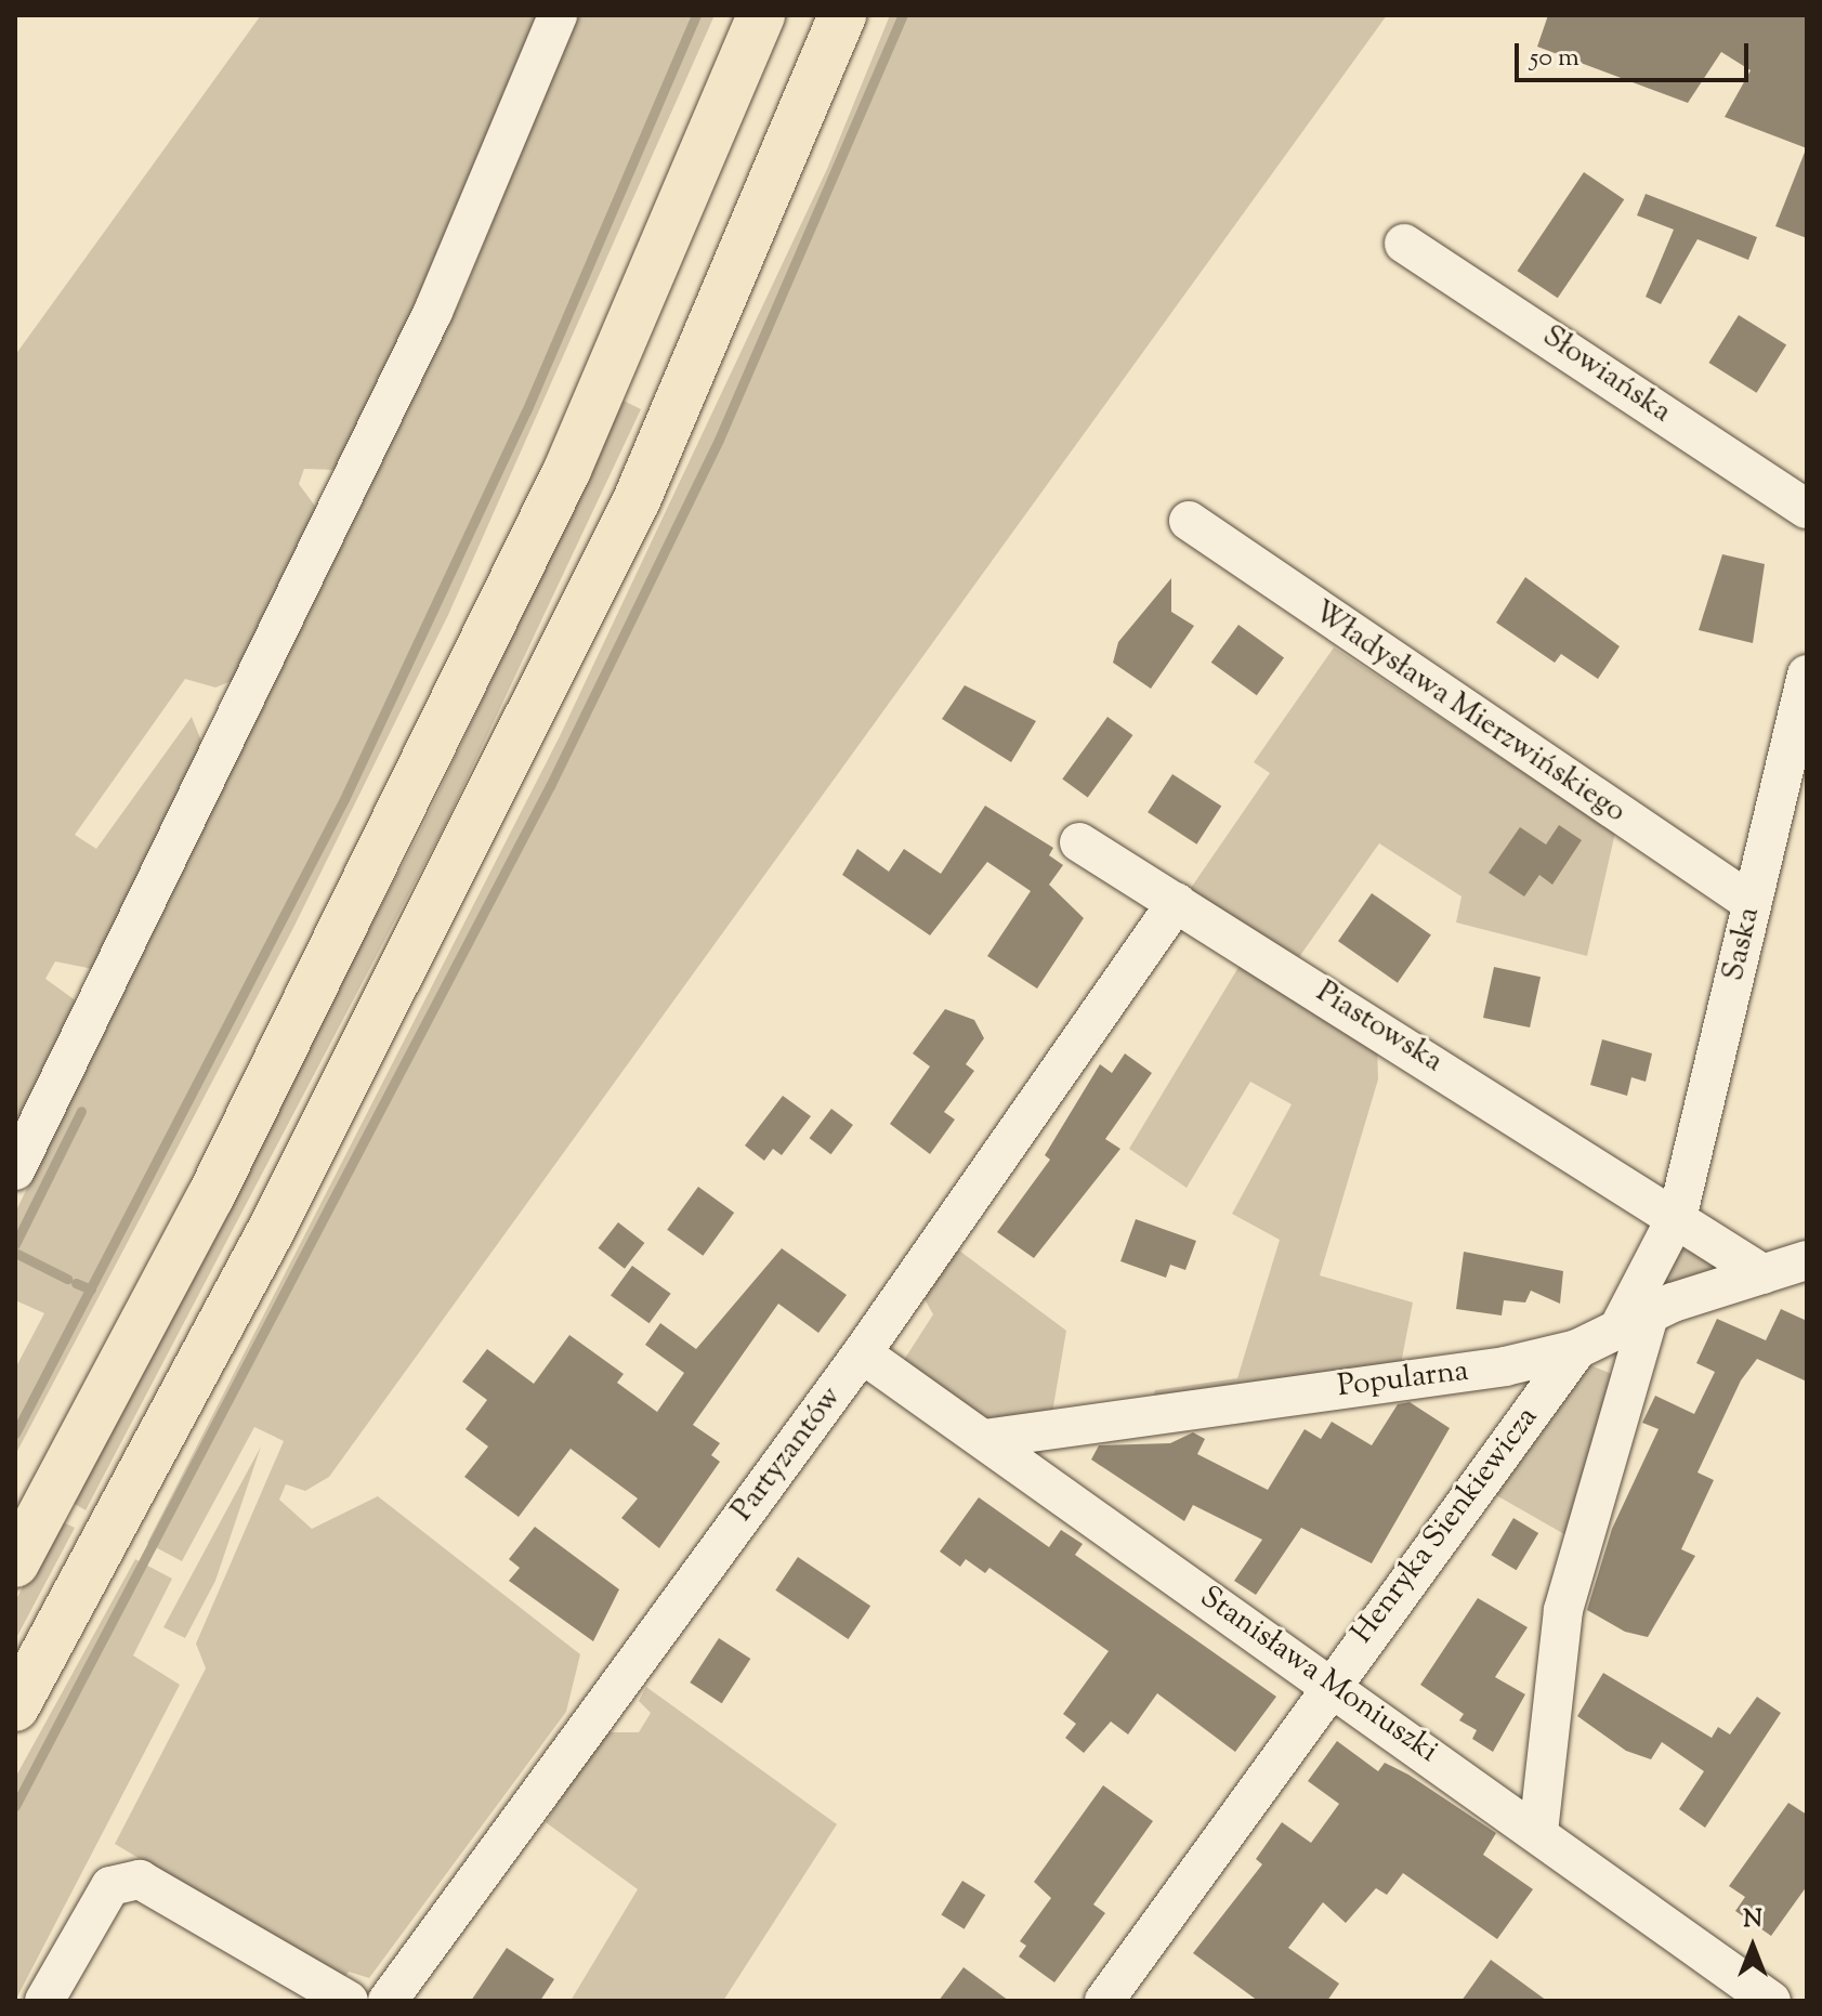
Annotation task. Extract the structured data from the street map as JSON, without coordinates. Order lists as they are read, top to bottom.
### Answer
{
  "streets": {
    "street": [
      "Słowiańska",
      "Władysława Mierzwińskiego",
      "Saska",
      "Piastowska",
      "Popularna",
      "Partyzantów",
      "Henryka Sienkiewicza",
      "Stanisława Moniuszki"
    ]
  },
  "crossings": [
    ["Władysława Mierzwińskiego", "Saska"],
    ["Saska", "Piastowska"],
    ["Saska", "Popularna"],
    ["Piastowska", "Popularna"],
    ["Piastowska", "Partyzantów"],
    ["Popularna", "Henryka Sienkiewicza"],
    ["Popularna", "Stanisława Moniuszki"],
    ["Partyzantów", "Stanisława Moniuszki"],
    ["Henryka Sienkiewicza", "Stanisława Moniuszki"]
  ],
  "scale_bar": "50 m",
  "north": "top"
}
